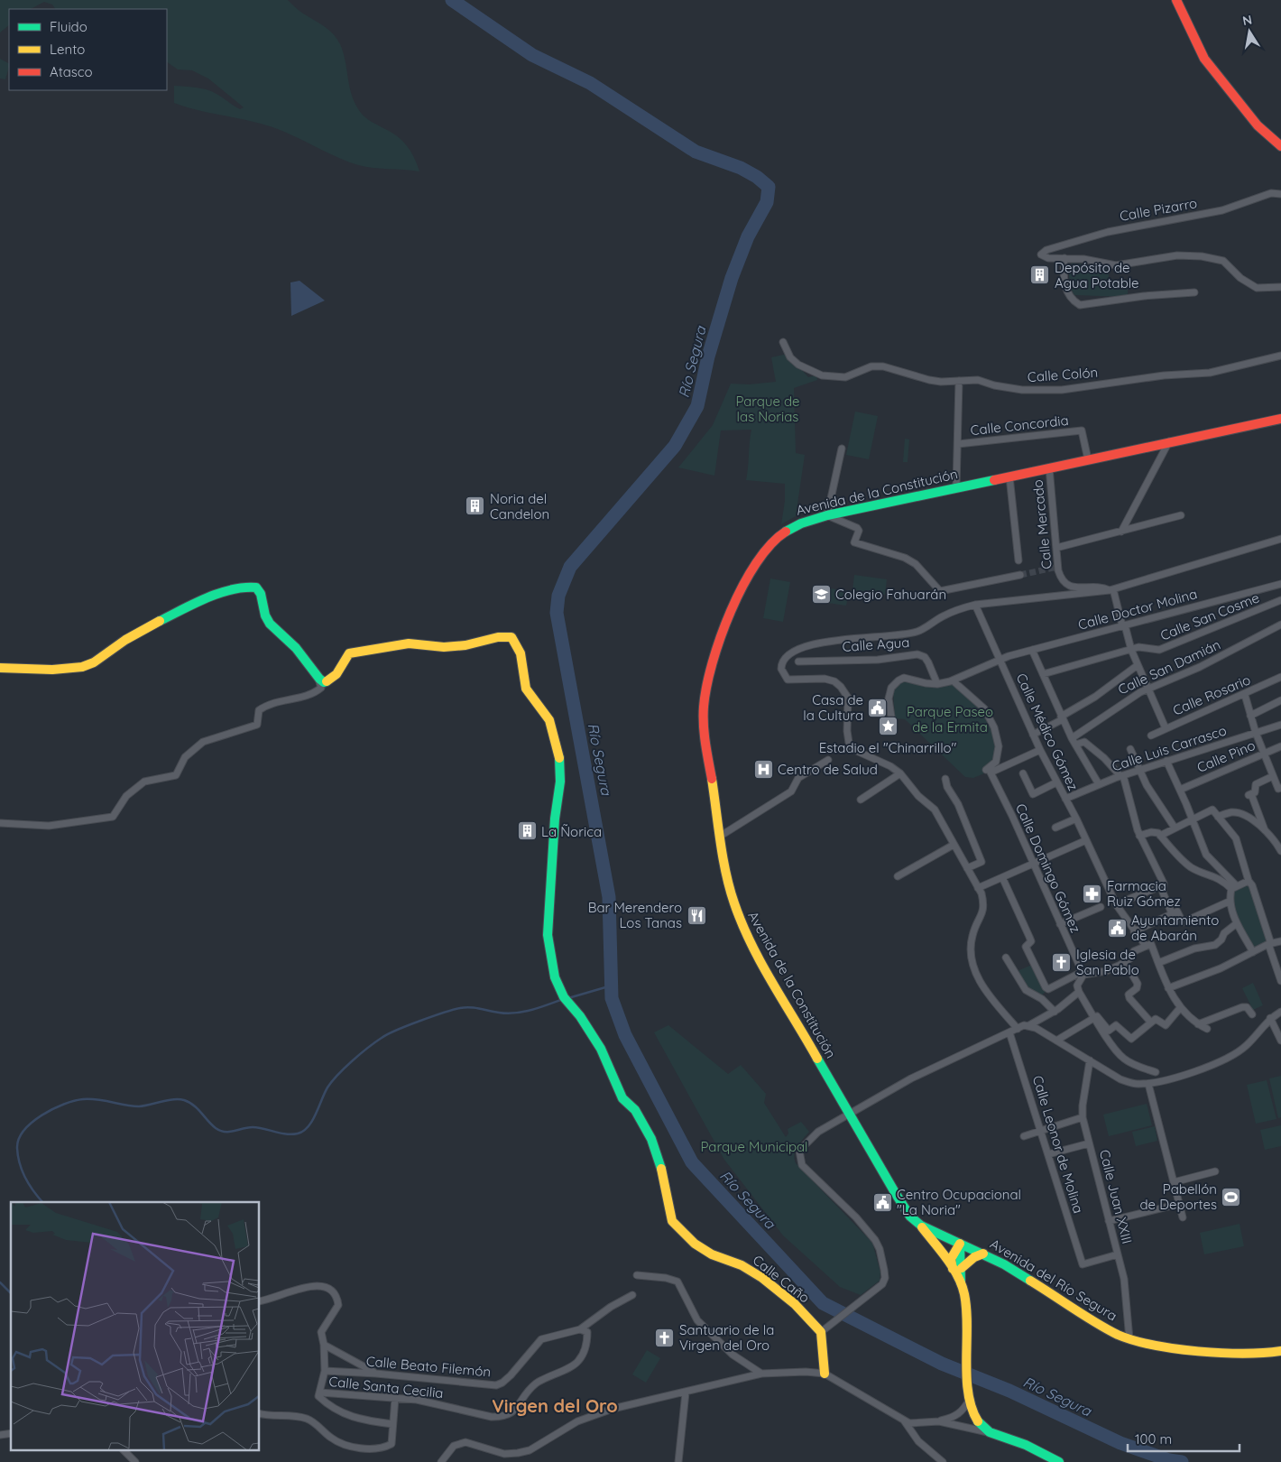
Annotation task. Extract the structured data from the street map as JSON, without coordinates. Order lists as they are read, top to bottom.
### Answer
{
  "streets": {
    "street": [
      "Calle Pizarro",
      "Calle Colón",
      "Calle Concordia",
      "Avenida de la Constitución",
      "Calle Mercado",
      "Calle Doctor Molina",
      "Calle San Cosme",
      "Calle Agua",
      "Calle San Damián",
      "Calle Rosario",
      "Calle Médico Gómez",
      "Calle Luis Carrasco",
      "Calle Pino",
      "Calle Domingo Gómez",
      "Calle Leonor de Molina",
      "Calle Juan XXIII",
      "Calle Caño",
      "Avenida del Río Segura",
      "Calle Beato Filemón",
      "Calle Santa Cecilia"
    ]
  },
  "crossings": [
    ["Calle Concordia", "Avenida de la Constitución"],
    ["Avenida de la Constitución", "Calle Mercado"],
    ["Avenida de la Constitución", "Avenida del Río Segura"],
    ["Calle Doctor Molina", "Calle Agua"],
    ["Calle Doctor Molina", "Calle Médico Gómez"],
    ["Calle Médico Gómez", "Calle Luis Carrasco"],
    ["Calle Leonor de Molina", "Calle Juan XXIII"],
    ["Calle Juan XXIII", "Avenida del Río Segura"],
    ["Calle Beato Filemón", "Calle Santa Cecilia"]
  ],
  "districts": ["Virgen del Oro"],
  "water": ["Río Segura"],
  "parks": ["Parque de las Norias", "Parque Paseo de la Ermita", "Parque Municipal"],
  "places": {
    "building": ["Depósito de Agua Potable", "Noria del Candelon", "La Ñorica"],
    "school or university": ["Colegio Fahuarán"],
    "public building": ["Casa de la Cultura", "Ayuntamiento de Abarán", "Centro Ocupacional \"La Noria\""],
    "place": ["Estadio el ''Chinarrillo''"],
    "hospital": ["Centro de Salud"],
    "pharmacy": ["Farmacia Ruiz Gómez"],
    "restaurant": ["Bar Merendero Los Tanas"],
    "church": ["Iglesia de San Pablo", "Santuario de la Virgen del Oro"],
    "sports": ["Pabellón de Deportes"]
  },
  "legend": ["Fluido", "Lento", "Atasco"],
  "scale_bar": "100 m",
  "north": "top"
}
